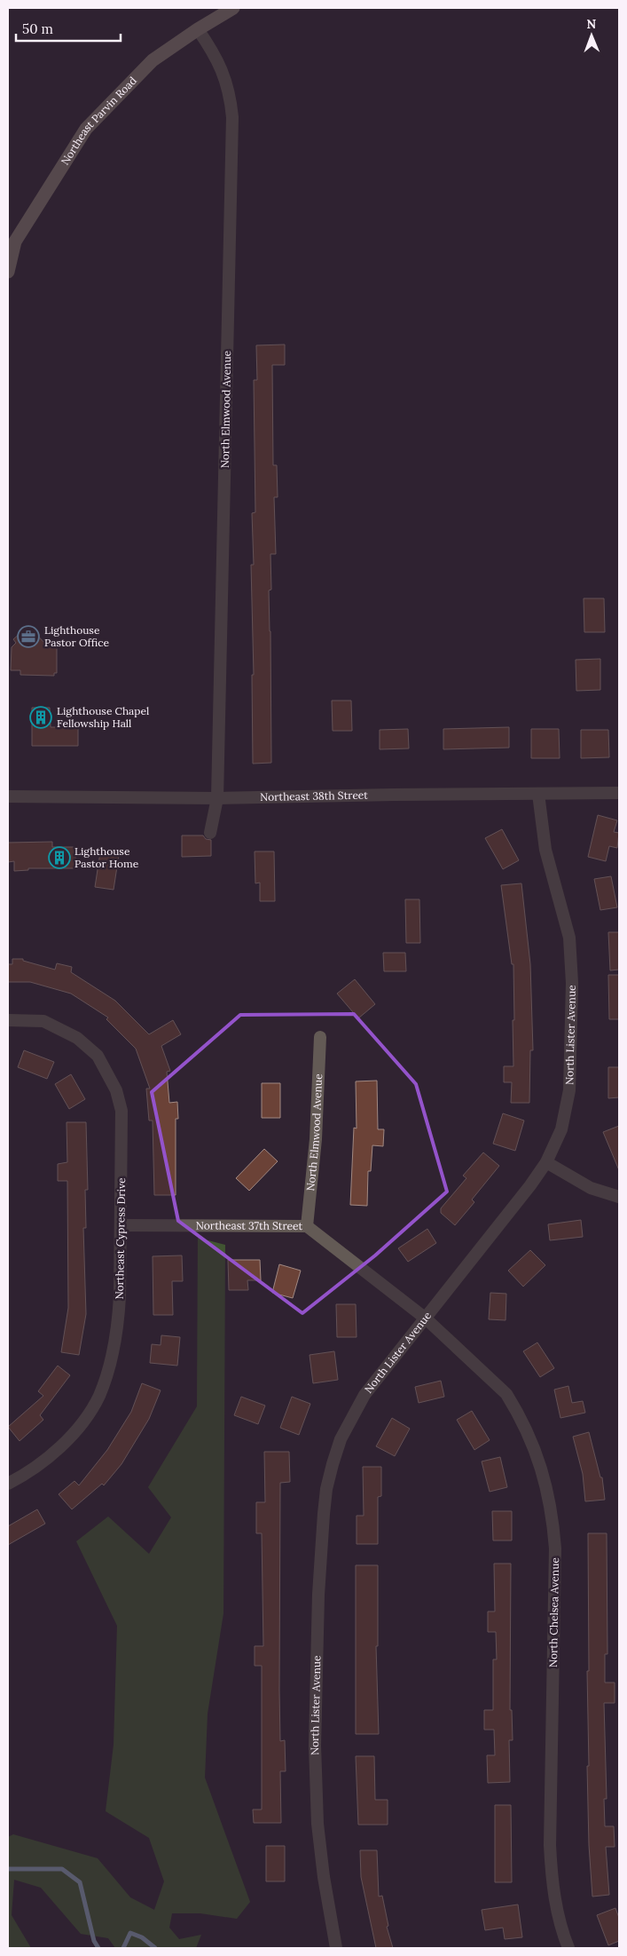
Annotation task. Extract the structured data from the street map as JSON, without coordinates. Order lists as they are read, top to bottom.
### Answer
{
  "streets": {
    "main road": ["Northeast Parvin Road"],
    "street": [
      "North Elmwood Avenue",
      "Northeast 38th Street",
      "North Lister Avenue",
      "Northeast 37th Street",
      "Northeast Cypress Drive",
      "North Chelsea Avenue"
    ]
  },
  "crossings": [
    ["Northeast Parvin Road", "North Elmwood Avenue"],
    ["North Elmwood Avenue", "Northeast 38th Street"],
    ["North Elmwood Avenue", "Northeast 37th Street"],
    ["Northeast 38th Street", "North Lister Avenue"],
    ["North Lister Avenue", "Northeast 37th Street"],
    ["North Lister Avenue", "North Chelsea Avenue"],
    ["Northeast 37th Street", "Northeast Cypress Drive"],
    ["Northeast 37th Street", "North Chelsea Avenue"]
  ],
  "places": {
    "office": ["Lighthouse Pastor Office"],
    "building": ["Lighthouse Chapel Fellowship Hall", "Lighthouse Pastor Home"]
  },
  "scale_bar": "50 m",
  "north": "top"
}
